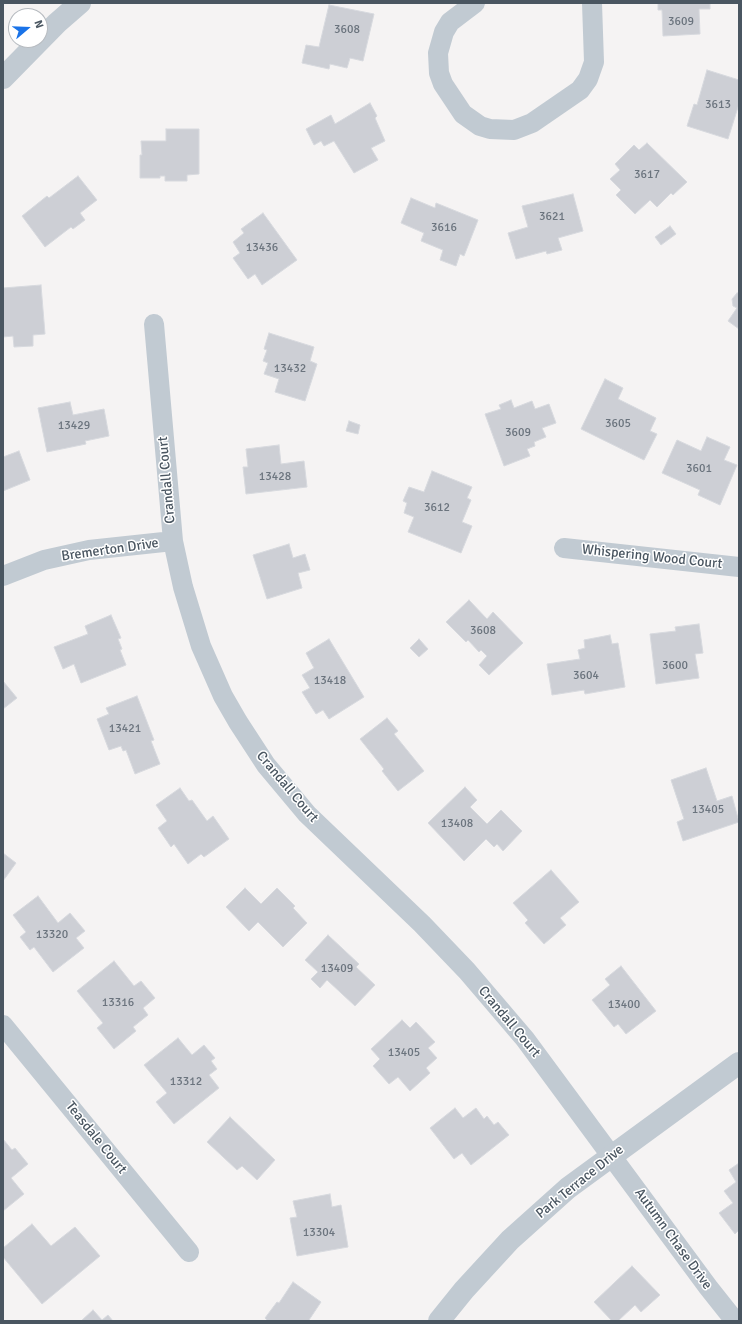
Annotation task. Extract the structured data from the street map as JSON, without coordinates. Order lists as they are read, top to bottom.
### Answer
{
  "streets": {
    "street": [
      "Crandall Court",
      "Bremerton Drive",
      "Whispering Wood Court",
      "Teasdale Court",
      "Park Terrace Drive",
      "Autumn Chase Drive"
    ]
  },
  "crossings": [
    ["Crandall Court", "Bremerton Drive"],
    ["Crandall Court", "Park Terrace Drive"],
    ["Crandall Court", "Autumn Chase Drive"],
    ["Park Terrace Drive", "Autumn Chase Drive"]
  ],
  "house_numbers": [
    "3609",
    "3608",
    "3613",
    "3617",
    "3621",
    "3616",
    "13436",
    "13432",
    "3605",
    "13429",
    "3609",
    "3601",
    "13428",
    "3612",
    "3608",
    "3600",
    "3604",
    "13418",
    "13421",
    "13405",
    "13408",
    "13320",
    "13409",
    "13316",
    "13400",
    "13405",
    "13312",
    "13304"
  ],
  "north": "right"
}
